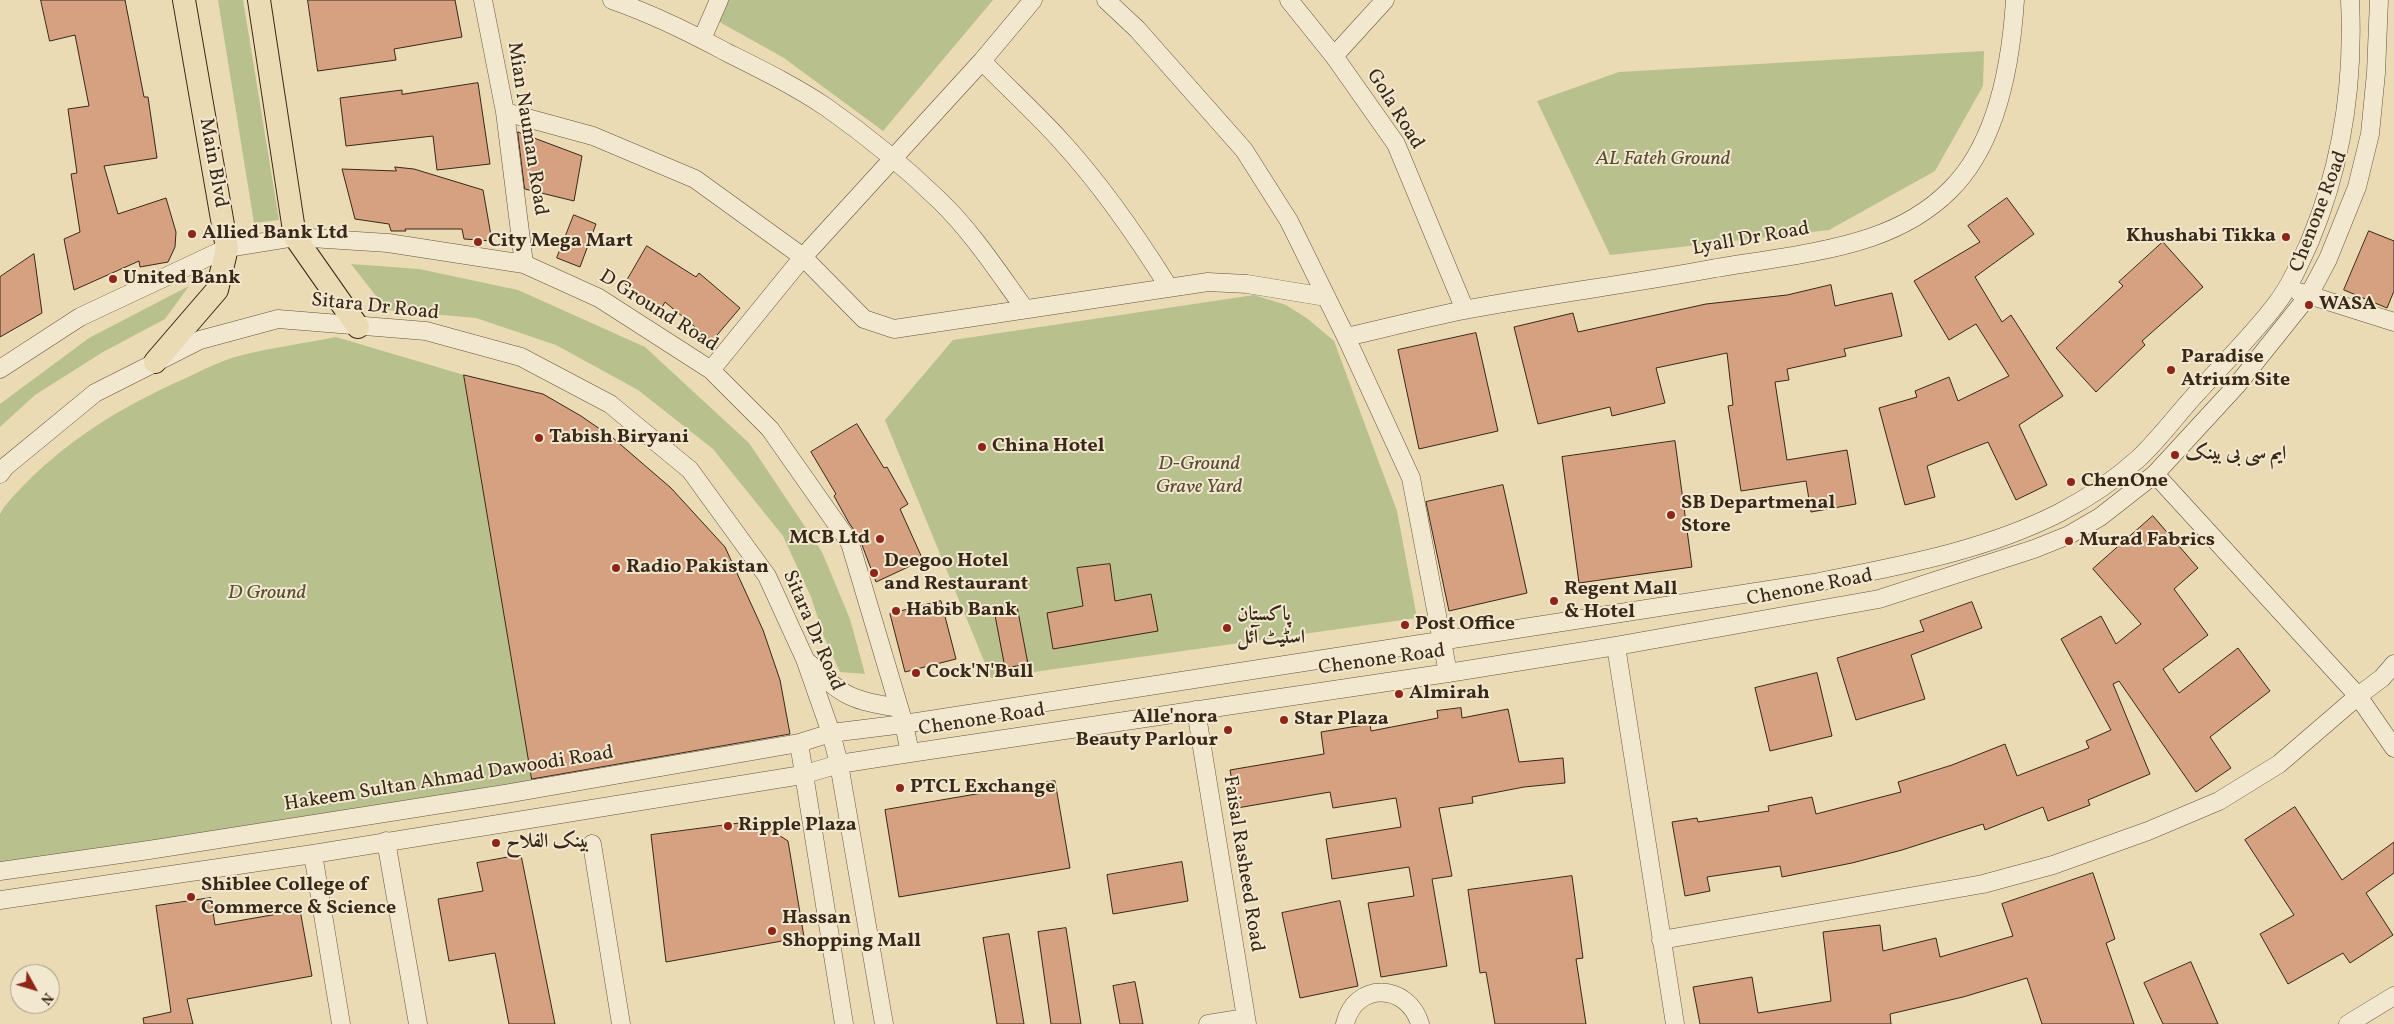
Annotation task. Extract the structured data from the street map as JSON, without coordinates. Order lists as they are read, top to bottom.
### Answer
{
  "streets": {
    "main road": ["Main Blvd"],
    "street": [
      "Gola Road",
      "Mian Nauman Road",
      "Chenone Road",
      "Lyall Dr Road",
      "Sitara Dr Road",
      "D Ground Road",
      "Hakeem Sultan Ahmad Dawoodi Road",
      "Faisal Rasheed Road"
    ]
  },
  "crossings": [
    ["Gola Road", "Lyall Dr Road"],
    ["Mian Nauman Road", "D Ground Road"],
    ["Main Blvd", "Sitara Dr Road"],
    ["Main Blvd", "D Ground Road"],
    ["Chenone Road", "Sitara Dr Road"],
    ["Chenone Road", "D Ground Road"],
    ["Chenone Road", "Hakeem Sultan Ahmad Dawoodi Road"],
    ["Chenone Road", "Faisal Rasheed Road"],
    ["Sitara Dr Road", "Hakeem Sultan Ahmad Dawoodi Road"],
    ["D Ground Road", "Hakeem Sultan Ahmad Dawoodi Road"]
  ],
  "parks": ["AL Fateh Ground", "D-Ground Grave Yard", "D Ground"],
  "places": [
    "Allied Bank Ltd",
    "Khushabi Tikka",
    "City Mega Mart",
    "United Bank",
    "WASA",
    "Paradise Atrium Site",
    "Tabish Biryani",
    "China Hotel",
    "ایم سی بی بینک",
    "ChenOne",
    "SB Departmenal Store",
    "MCB Ltd",
    "Murad Fabrics",
    "Radio Pakistan",
    "Deegoo Hotel and Restaurant",
    "Regent Mall & Hotel",
    "Habib Bank",
    "Post Office",
    "پاکستان اسٹیٹ آئل",
    "Cock'N'Bull",
    "Almirah",
    "Star Plaza",
    "Alle'nora Beauty Parlour",
    "PTCL Exchange",
    "Ripple Plaza",
    "بینک الفلاح",
    "Shiblee College of Commerce & Science",
    "Hassan Shopping Mall"
  ],
  "north": "bottom right"
}
